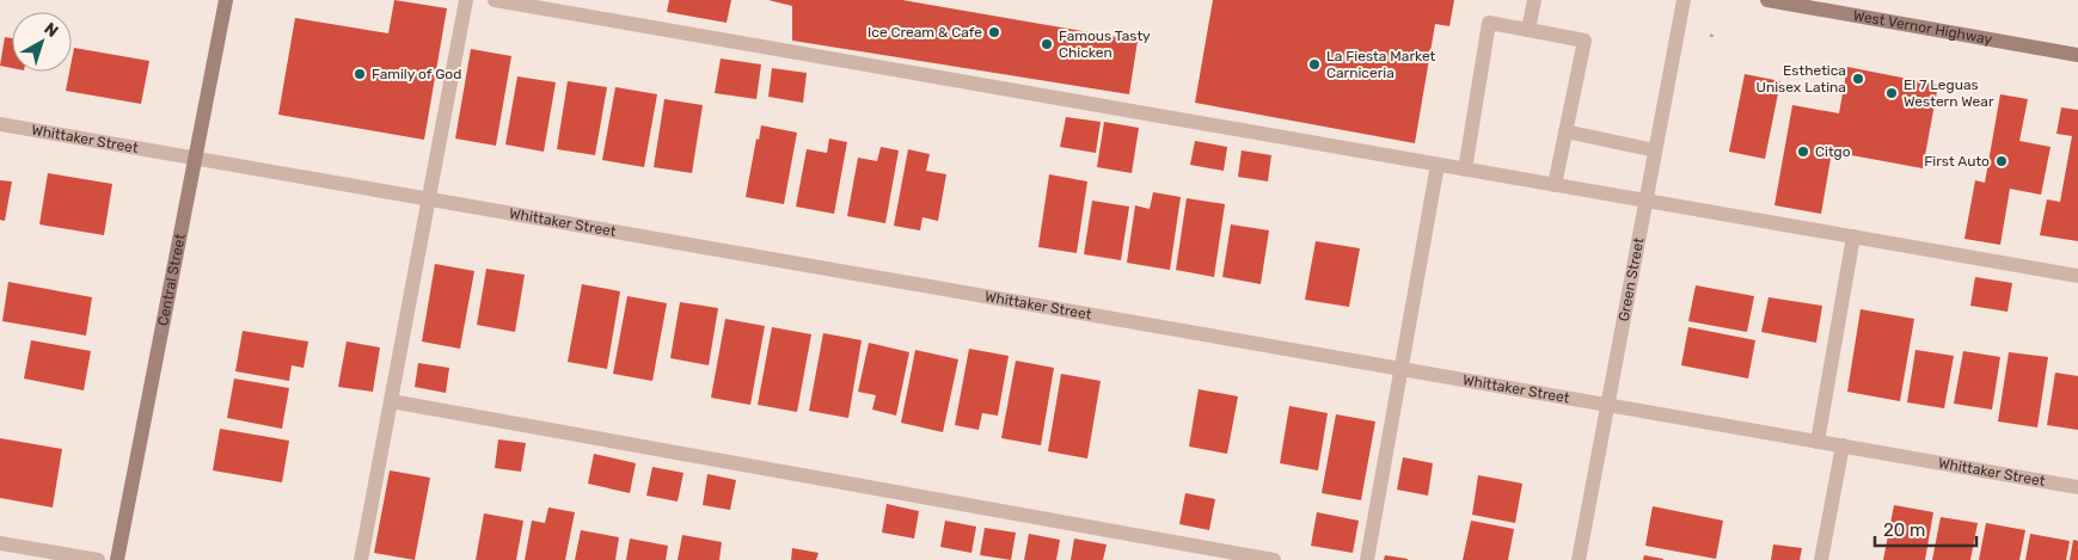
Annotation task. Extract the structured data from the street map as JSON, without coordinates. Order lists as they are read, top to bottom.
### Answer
{
  "streets": {
    "street": [
      "West Vernor Highway",
      "Whittaker Street",
      "Green Street",
      "Central Street"
    ]
  },
  "crossings": [
    ["Whittaker Street", "Green Street"],
    ["Whittaker Street", "Central Street"]
  ],
  "places": [
    "Ice Cream & Cafe",
    "Famous Tasty Chicken",
    "La Fiesta Market Carniceria",
    "Family of God",
    "Esthetica Unisex Latina",
    "El 7 Leguas Western Wear",
    "Citgo",
    "First Auto"
  ],
  "scale_bar": "20 m",
  "north": "top right"
}
